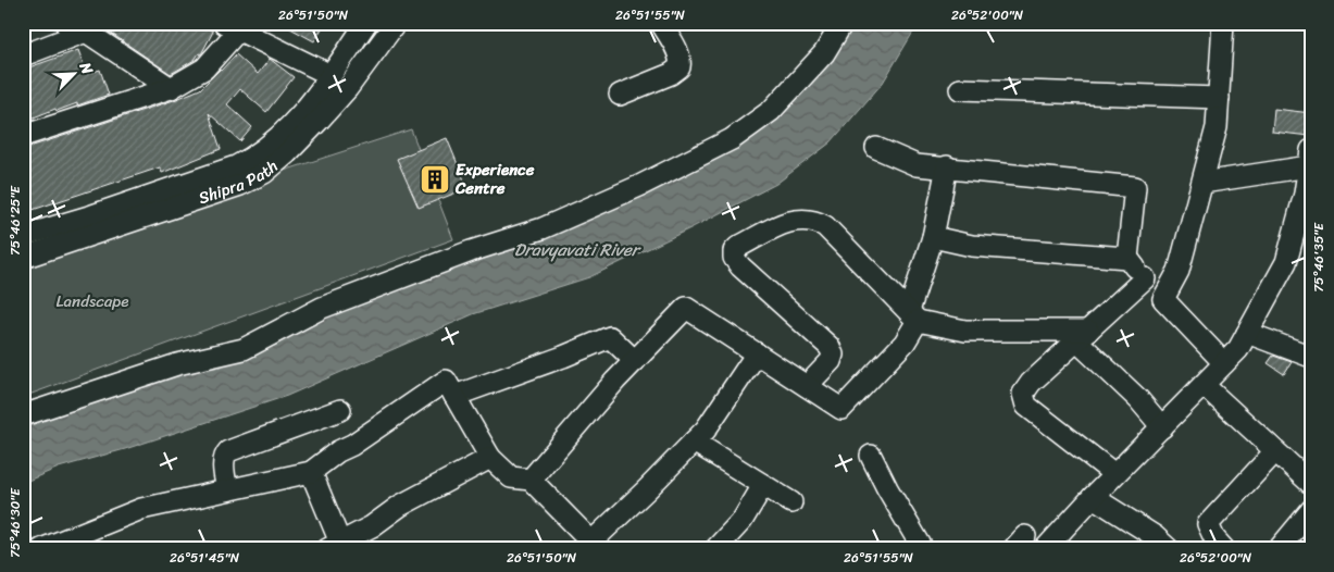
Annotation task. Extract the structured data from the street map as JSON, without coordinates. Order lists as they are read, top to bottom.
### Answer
{
  "streets": {
    "street": ["Shipra Path"]
  },
  "water": ["Dravyavati River"],
  "parks": ["Landscape"],
  "places": {
    "building": ["Experience Centre"]
  },
  "north": "top right",
  "coordinates": [
    "26°51'50\"N",
    "26°51'55\"N",
    "26°52'00\"N",
    "75°46'25\"E",
    "75°46'35\"E",
    "75°46'30\"E",
    "26°51'45\"N"
  ]
}
